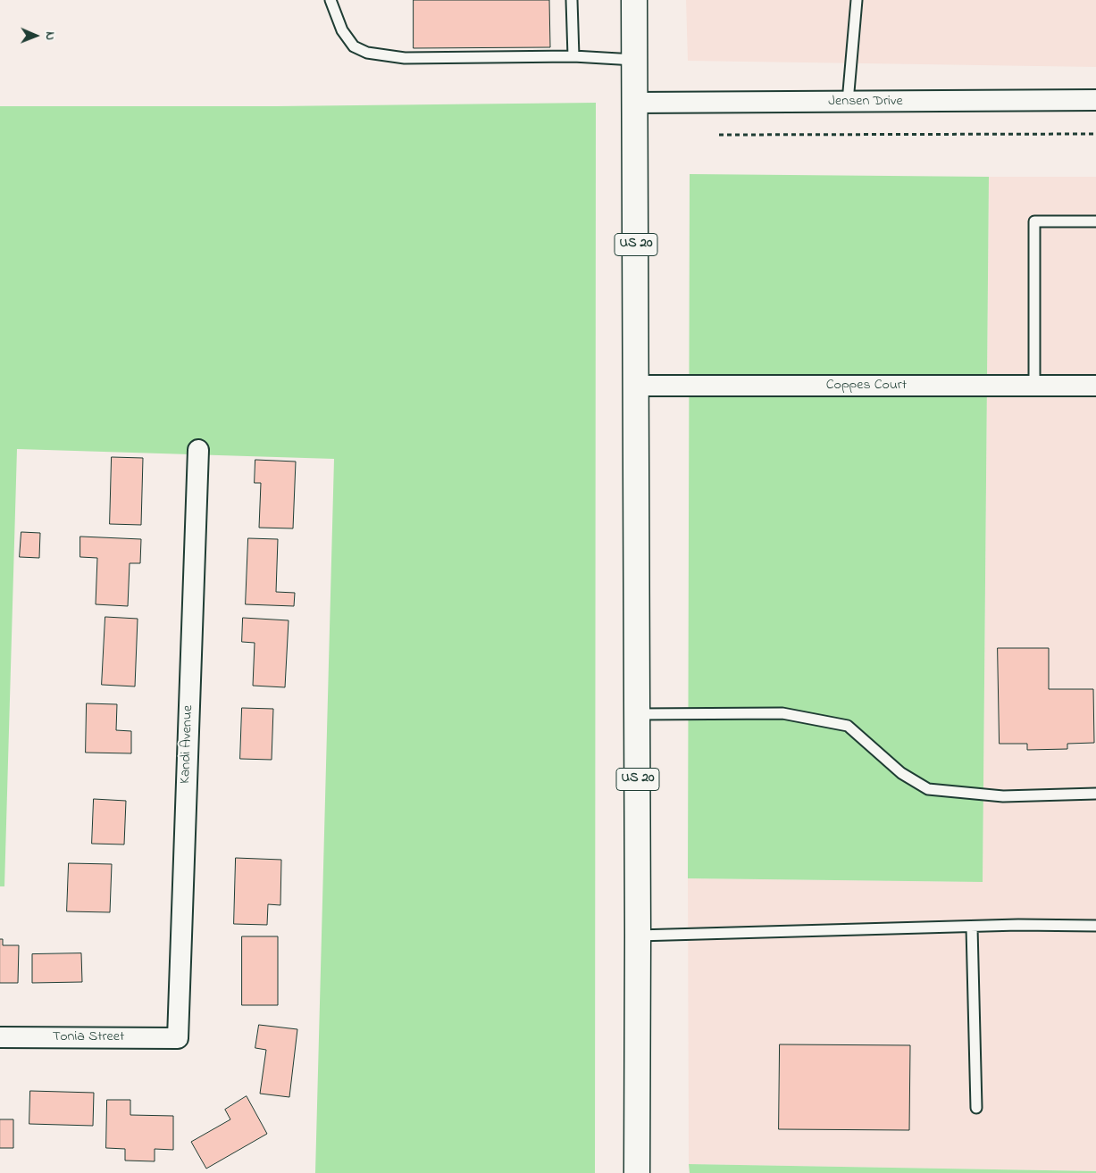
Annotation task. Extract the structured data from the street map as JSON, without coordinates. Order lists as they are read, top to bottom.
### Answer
{
  "streets": {
    "main road": ["US 20"],
    "street": [
      "Jensen Drive",
      "Coppes Court",
      "Kandi Avenue",
      "Tonia Street"
    ]
  },
  "crossings": [
    ["Jensen Drive", "US 20"],
    ["US 20", "Coppes Court"],
    ["Kandi Avenue", "Tonia Street"]
  ],
  "north": "right"
}
